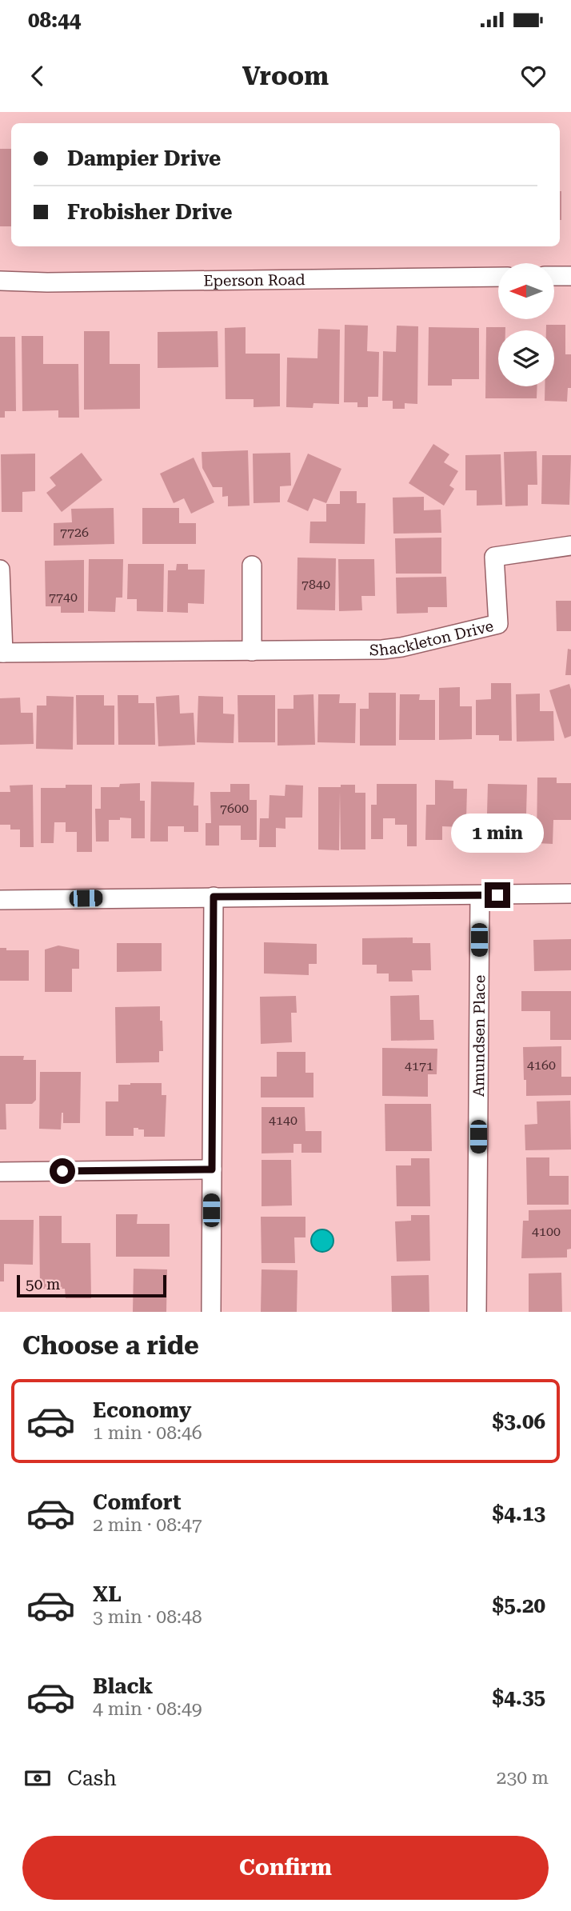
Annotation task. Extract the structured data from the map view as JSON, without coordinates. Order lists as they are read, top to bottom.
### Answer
{
  "streets": {
    "street": ["Eperson Road", "Shackleton Drive", "Amundsen Place"]
  },
  "house_numbers": [
    "7726",
    "7840",
    "7740",
    "7600",
    "4160",
    "4171",
    "4140",
    "4100"
  ],
  "scale_bar": "50 m",
  "north": "left",
  "page": {
    "status": "08:44",
    "header": "Vroom",
    "banner": ["Dampier Drive", "Frobisher Drive"],
    "bubble": "1 min",
    "scale": "50 m",
    "heading": "Choose a ride",
    "list": [
      {
        "name": "Economy",
        "note": "1 min · 08:46",
        "value": "$3.06"
      },
      {
        "name": "Comfort",
        "note": "2 min · 08:47",
        "value": "$4.13"
      },
      {
        "name": "XL",
        "note": "3 min · 08:48",
        "value": "$5.20"
      },
      {
        "name": "Black",
        "note": "4 min · 08:49",
        "value": "$4.35"
      }
    ],
    "pay": ["Cash", "230 m"],
    "buttons": "Confirm"
  }
}
